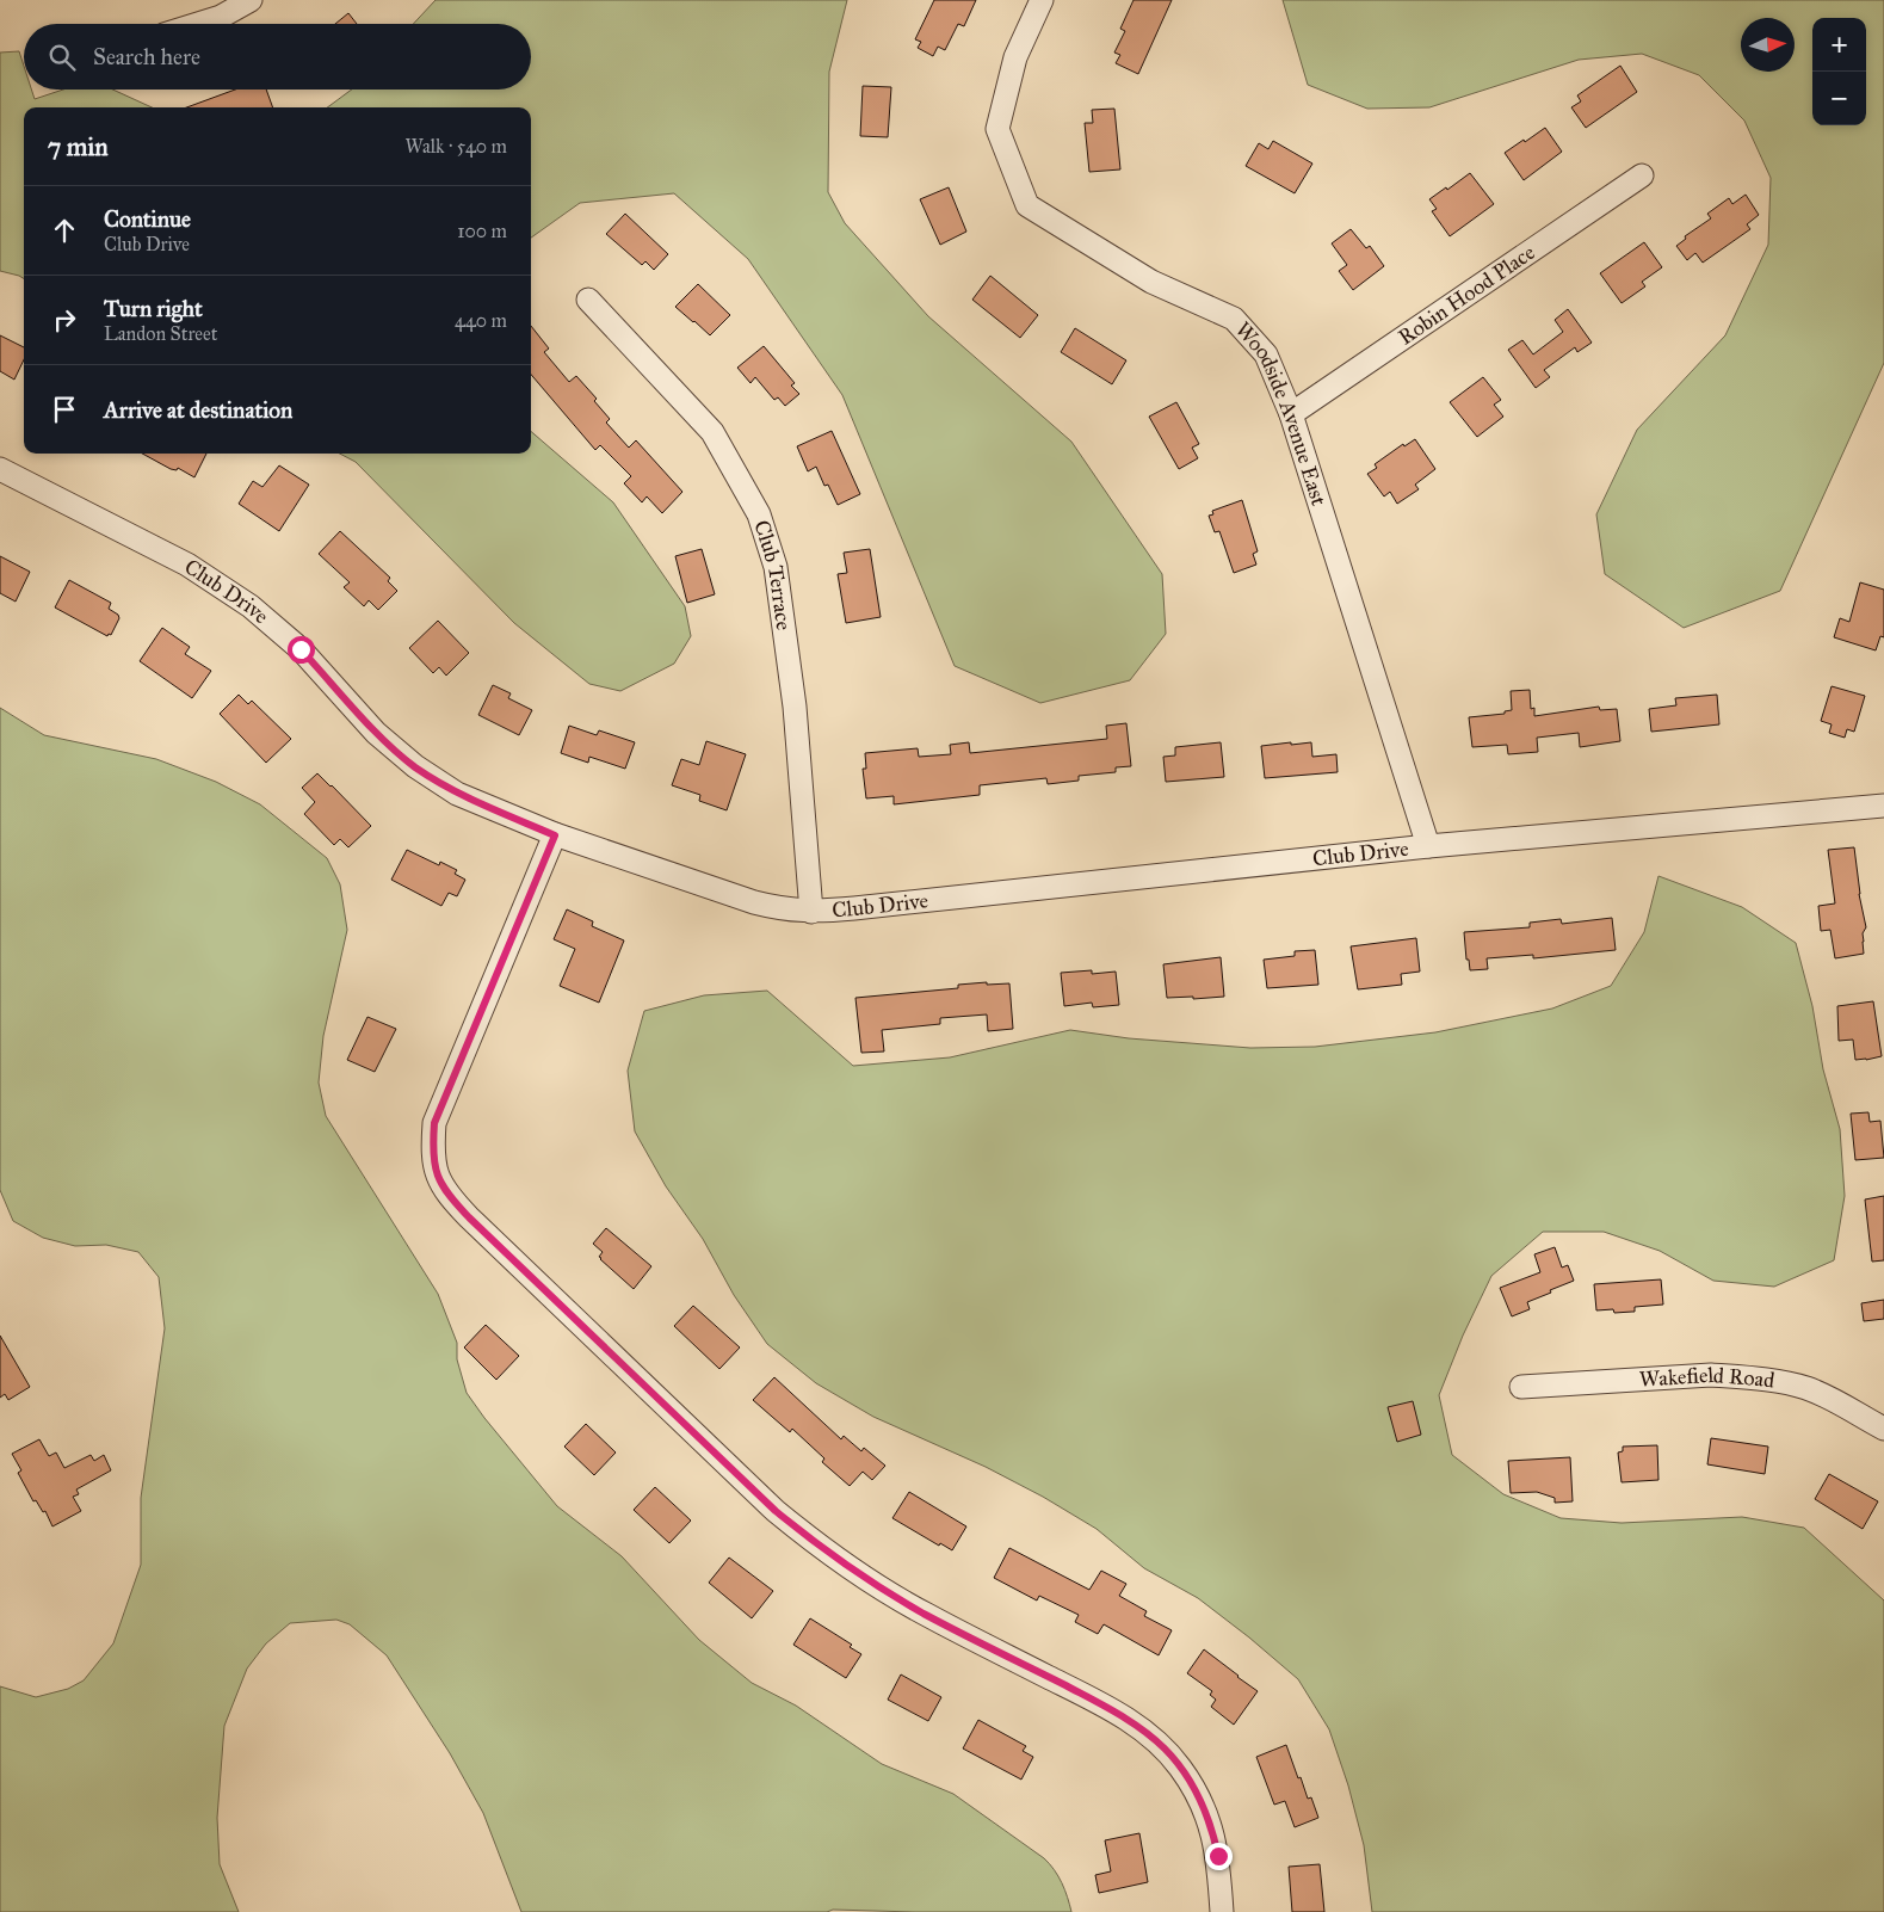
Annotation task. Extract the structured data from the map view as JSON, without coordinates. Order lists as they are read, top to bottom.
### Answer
{
  "streets": {
    "street": [
      "Robin Hood Place",
      "Woodside Avenue East",
      "Club Terrace",
      "Club Drive",
      "Wakefield Road"
    ]
  },
  "crossings": [
    ["Robin Hood Place", "Woodside Avenue East"],
    ["Woodside Avenue East", "Club Drive"],
    ["Club Terrace", "Club Drive"]
  ],
  "north": "right",
  "page": {
    "map_buttons": ["+", "−"],
    "search": "Search here",
    "heading": ["7 min", "Walk · 540 m"],
    "list": [
      ["Continue", "Club Drive", "100 m"],
      ["Turn right", "Landon Street", "440 m"],
      "Arrive at destination"
    ]
  }
}
